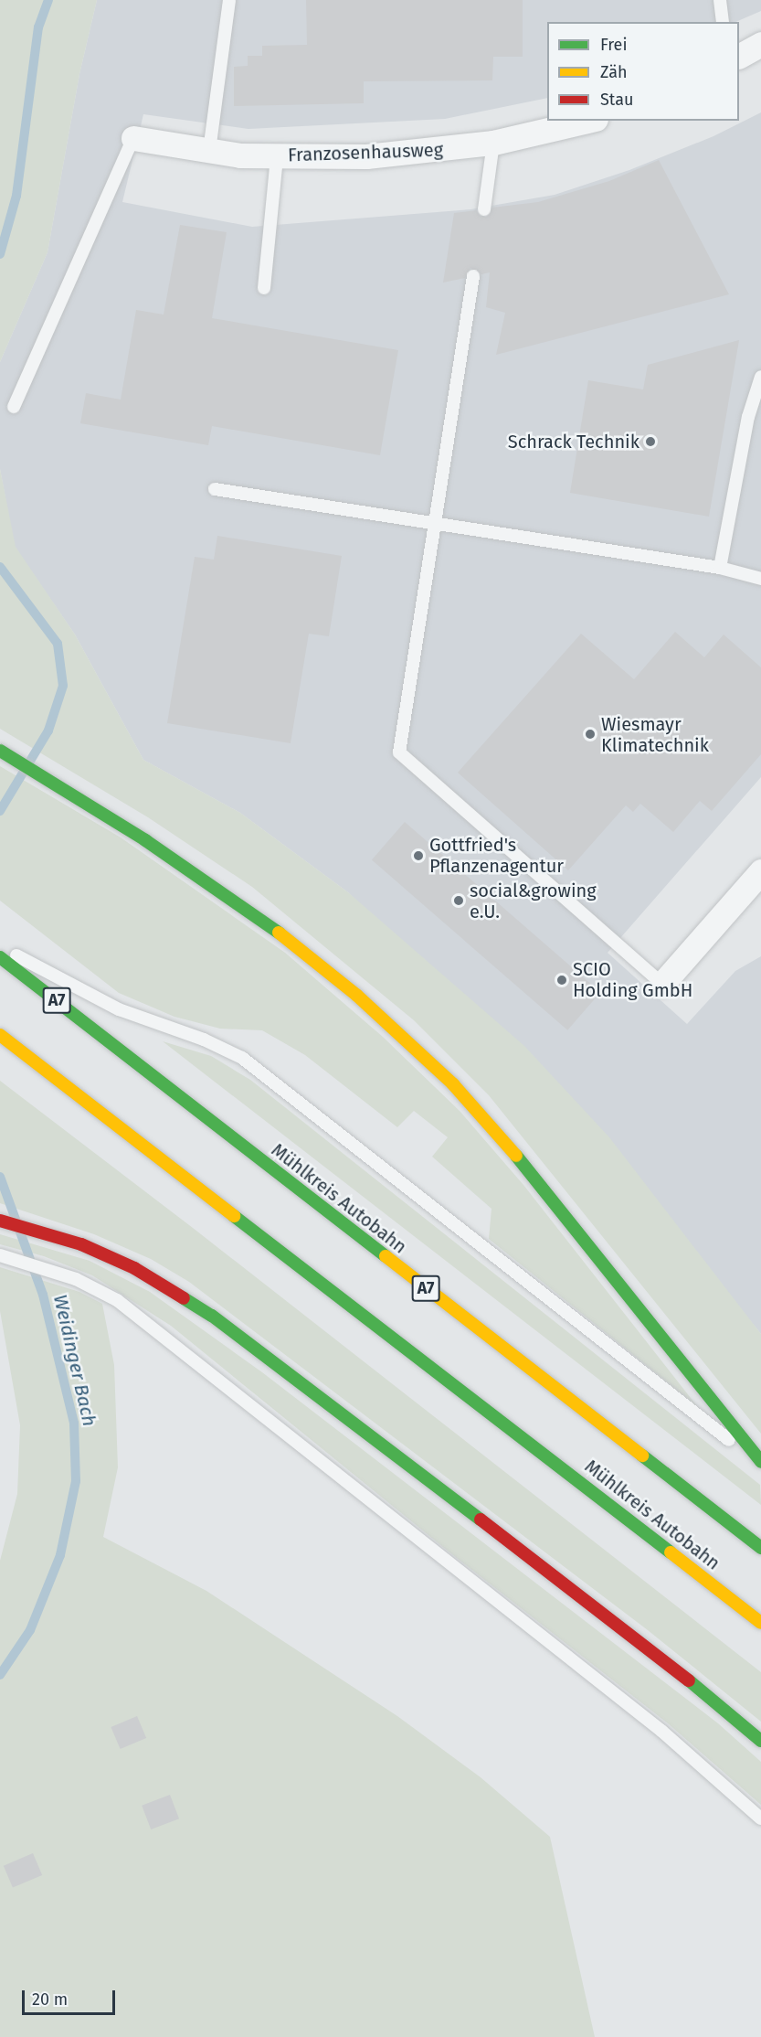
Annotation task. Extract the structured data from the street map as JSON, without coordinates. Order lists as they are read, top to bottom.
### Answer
{
  "streets": {
    "highway": ["A7", "Mühlkreis Autobahn"],
    "street": ["Franzosenhausweg"]
  },
  "water": ["Weidinger Bach"],
  "places": [
    "Schrack Technik",
    "Wiesmayr Klimatechnik",
    "Gottfried's Pflanzenagentur",
    "social&growing e.U.",
    "SCIO Holding GmbH"
  ],
  "legend": ["Frei", "Zäh", "Stau"],
  "scale_bar": "20 m"
}
